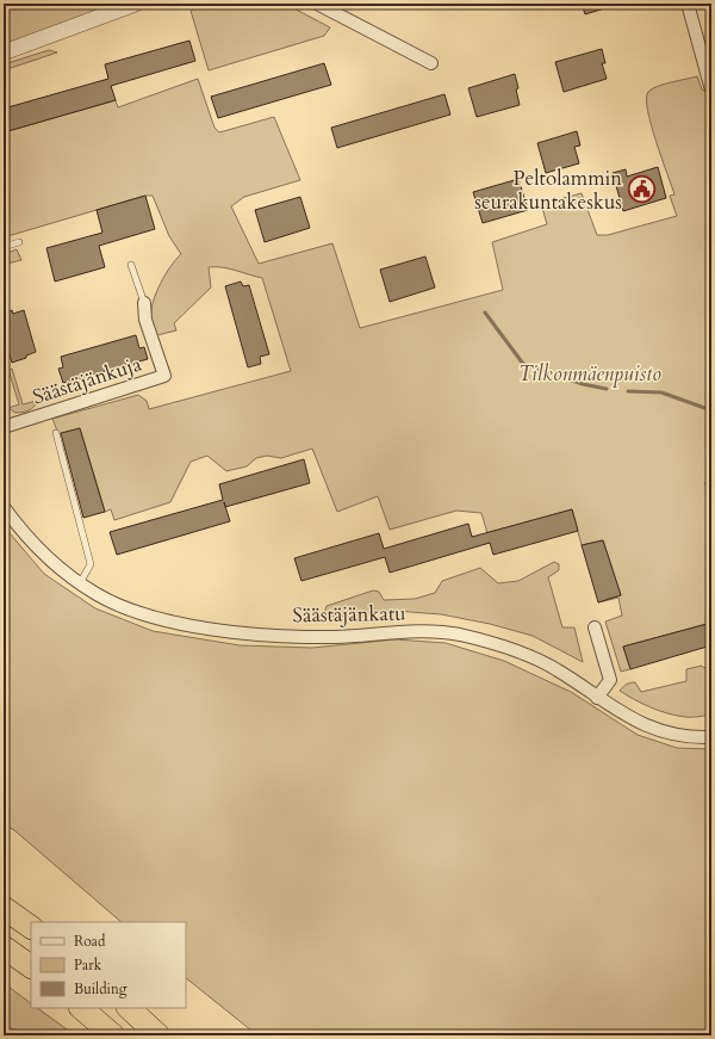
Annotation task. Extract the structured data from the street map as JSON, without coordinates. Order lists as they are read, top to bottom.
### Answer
{
  "streets": {
    "street": ["Säästäjänkuja", "Säästäjänkatu"]
  },
  "parks": ["Tilkonmäenpuisto"],
  "places": {
    "public building": ["Peltolammin seurakuntakeskus"]
  },
  "legend": ["Road", "Park", "Building"]
}
